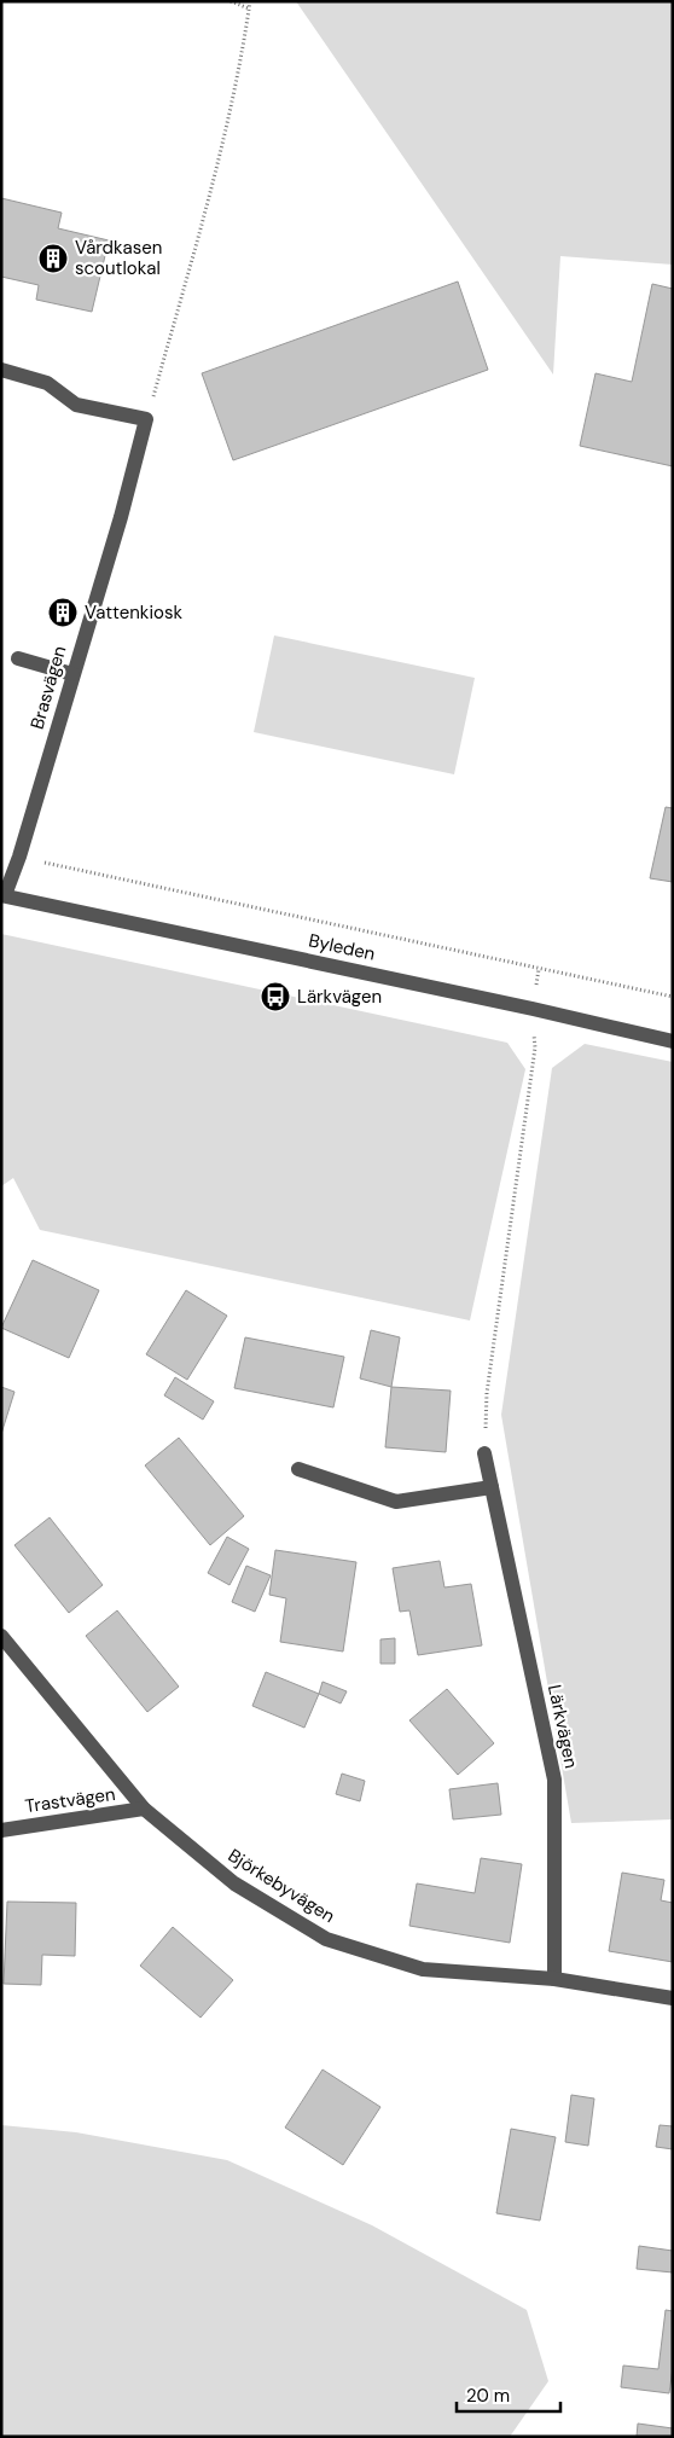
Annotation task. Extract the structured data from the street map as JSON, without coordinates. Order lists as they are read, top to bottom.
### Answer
{
  "streets": {
    "street": [
      "Brasvägen",
      "Byleden",
      "Lärkvägen",
      "Trastvägen",
      "Björkebyvägen"
    ]
  },
  "crossings": [
    ["Brasvägen", "Byleden"],
    ["Lärkvägen", "Björkebyvägen"],
    ["Trastvägen", "Björkebyvägen"]
  ],
  "places": {
    "building": ["Vårdkasen scoutlokal", "Vattenkiosk"],
    "bus stop": ["Lärkvägen"]
  },
  "scale_bar": "20 m"
}
